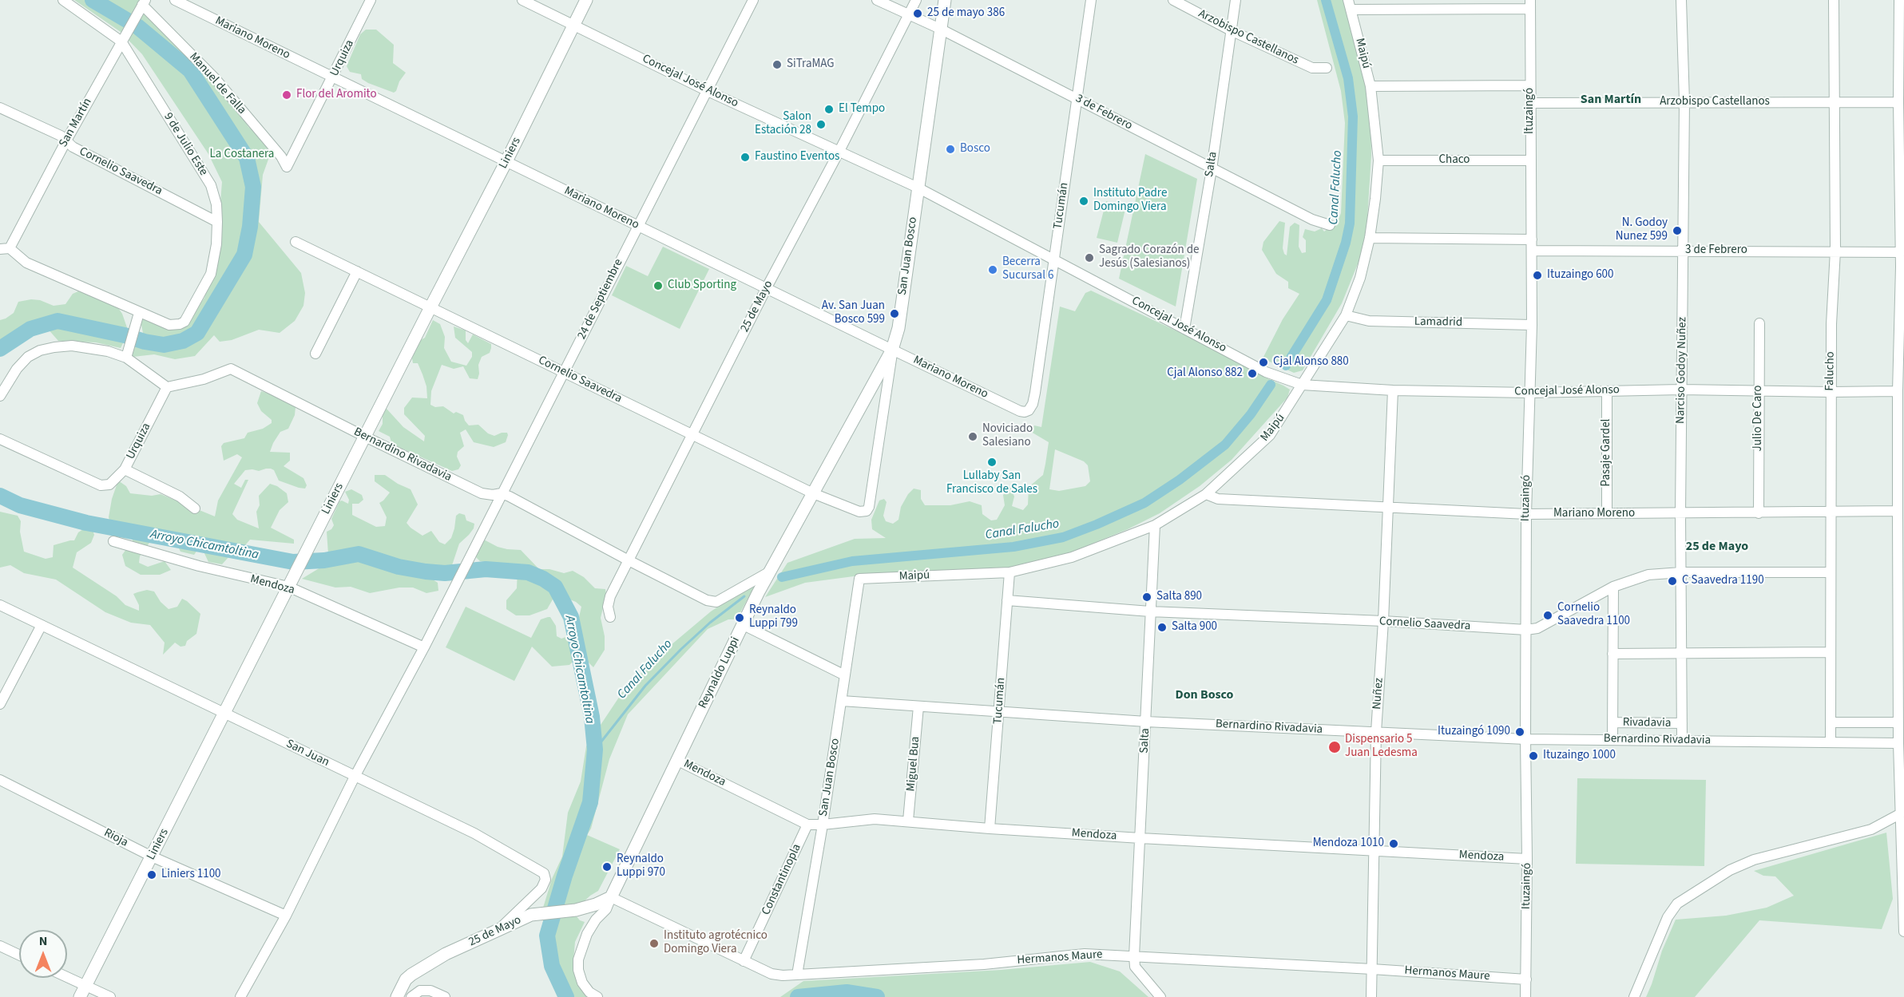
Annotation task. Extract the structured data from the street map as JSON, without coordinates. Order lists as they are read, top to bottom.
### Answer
{
  "streets": {
    "street": [
      "Arzobispo Castellanos",
      "Mariano Moreno",
      "Maipú",
      "Urquiza",
      "Concejal José Alonso",
      "Manuel de Falla",
      "Ituzaingó",
      "3 de Febrero",
      "San Martín",
      "9 de Julio Este",
      "Liniers",
      "Chaco",
      "Salta",
      "Cornelio Saavedra",
      "Tucumán",
      "San Juan Bosco",
      "24 de Septiembre",
      "25 de Mayo",
      "Lamadrid",
      "Narciso Godoy Nuñez",
      "Falucho",
      "Julio De Caro",
      "Pasaje Gardel",
      "Bernardino Rivadavia",
      "Mendoza",
      "Reynaldo Luppi",
      "Nuñez",
      "Rivadavia",
      "San Juan",
      "Miguel Bua",
      "Rioja",
      "Constantinopla",
      "Hermanos Maure"
    ]
  },
  "crossings": [
    ["Arzobispo Castellanos", "Ituzaingó"],
    ["Arzobispo Castellanos", "Salta"],
    ["Arzobispo Castellanos", "Narciso Godoy Nuñez"],
    ["Arzobispo Castellanos", "Falucho"],
    ["Mariano Moreno", "Maipú"],
    ["Mariano Moreno", "Urquiza"],
    ["Mariano Moreno", "Ituzaingó"],
    ["Mariano Moreno", "Liniers"],
    ["Mariano Moreno", "Tucumán"],
    ["Mariano Moreno", "San Juan Bosco"],
    ["Mariano Moreno", "24 de Septiembre"],
    ["Mariano Moreno", "25 de Mayo"],
    ["Mariano Moreno", "Narciso Godoy Nuñez"],
    ["Mariano Moreno", "Falucho"],
    ["Mariano Moreno", "Julio De Caro"],
    ["Mariano Moreno", "Pasaje Gardel"],
    ["Mariano Moreno", "Reynaldo Luppi"],
    ["Mariano Moreno", "Nuñez"],
    ["Maipú", "Concejal José Alonso"],
    ["Maipú", "Chaco"],
    ["Maipú", "Salta"],
    ["Maipú", "Tucumán"],
    ["Maipú", "San Juan Bosco"],
    ["Maipú", "Lamadrid"],
    ["Urquiza", "Manuel de Falla"],
    ["Urquiza", "Bernardino Rivadavia"],
    ["Concejal José Alonso", "Ituzaingó"],
    ["Concejal José Alonso", "Liniers"],
    ["Concejal José Alonso", "Salta"],
    ["Concejal José Alonso", "Tucumán"],
    ["Concejal José Alonso", "San Juan Bosco"],
    ["Concejal José Alonso", "24 de Septiembre"],
    ["Concejal José Alonso", "25 de Mayo"],
    ["Concejal José Alonso", "Narciso Godoy Nuñez"],
    ["Concejal José Alonso", "Falucho"],
    ["Concejal José Alonso", "Julio De Caro"],
    ["Concejal José Alonso", "Pasaje Gardel"],
    ["Concejal José Alonso", "Nuñez"],
    ["Manuel de Falla", "San Martín"],
    ["Ituzaingó", "3 de Febrero"],
    ["Ituzaingó", "Chaco"],
    ["Ituzaingó", "Cornelio Saavedra"],
    ["Ituzaingó", "Lamadrid"],
    ["Ituzaingó", "Bernardino Rivadavia"],
    ["Ituzaingó", "Mendoza"],
    ["Ituzaingó", "Hermanos Maure"],
    ["3 de Febrero", "Salta"],
    ["3 de Febrero", "Tucumán"],
    ["3 de Febrero", "San Juan Bosco"],
    ["3 de Febrero", "25 de Mayo"],
    ["3 de Febrero", "Narciso Godoy Nuñez"],
    ["3 de Febrero", "Falucho"],
    ["San Martín", "9 de Julio Este"],
    ["San Martín", "Cornelio Saavedra"],
    ["9 de Julio Este", "Cornelio Saavedra"],
    ["Liniers", "Cornelio Saavedra"],
    ["Liniers", "Bernardino Rivadavia"],
    ["Liniers", "Mendoza"],
    ["Liniers", "San Juan"],
    ["Liniers", "Rioja"],
    ["Salta", "Cornelio Saavedra"],
    ["Salta", "Bernardino Rivadavia"],
    ["Salta", "Mendoza"],
    ["Salta", "Hermanos Maure"],
    ["Cornelio Saavedra", "Tucumán"],
    ["Cornelio Saavedra", "San Juan Bosco"],
    ["Cornelio Saavedra", "24 de Septiembre"],
    ["Cornelio Saavedra", "25 de Mayo"],
    ["Cornelio Saavedra", "Narciso Godoy Nuñez"],
    ["Cornelio Saavedra", "Falucho"],
    ["Cornelio Saavedra", "Reynaldo Luppi"],
    ["Cornelio Saavedra", "Nuñez"],
    ["Tucumán", "Bernardino Rivadavia"],
    ["Tucumán", "Mendoza"],
    ["San Juan Bosco", "Bernardino Rivadavia"],
    ["San Juan Bosco", "Mendoza"],
    ["San Juan Bosco", "Reynaldo Luppi"],
    ["San Juan Bosco", "Hermanos Maure"],
    ["24 de Septiembre", "Bernardino Rivadavia"],
    ["24 de Septiembre", "Mendoza"],
    ["24 de Septiembre", "San Juan"],
    ["24 de Septiembre", "Rioja"],
    ["25 de Mayo", "Bernardino Rivadavia"],
    ["25 de Mayo", "Reynaldo Luppi"],
    ["25 de Mayo", "San Juan"],
    ["25 de Mayo", "Hermanos Maure"],
    ["Narciso Godoy Nuñez", "Bernardino Rivadavia"],
    ["Narciso Godoy Nuñez", "Rivadavia"],
    ["Falucho", "Bernardino Rivadavia"],
    ["Bernardino Rivadavia", "Reynaldo Luppi"],
    ["Bernardino Rivadavia", "Nuñez"],
    ["Bernardino Rivadavia", "Miguel Bua"],
    ["Mendoza", "Reynaldo Luppi"],
    ["Mendoza", "Nuñez"],
    ["Mendoza", "Miguel Bua"],
    ["Mendoza", "Constantinopla"],
    ["Reynaldo Luppi", "Hermanos Maure"],
    ["Nuñez", "Hermanos Maure"],
    ["Constantinopla", "Hermanos Maure"]
  ],
  "districts": ["San Martín", "25 de Mayo", "Don Bosco"],
  "water": ["Canal Falucho", "Arroyo Chicamtoltina"],
  "parks": ["La Costanera"],
  "places": [
    "25 de mayo 386",
    "SiTraMAG",
    "Flor del Aromito",
    "El Tempo",
    "Salon Estación 28",
    "Bosco",
    "Faustino Eventos",
    "Instituto Padre Domingo Viera",
    "N. Godoy Nunez 599",
    "Sagrado Corazón de Jesús (Salesianos)",
    "Becerra Sucursal 6",
    "Ituzaingo 600",
    "Club Sporting",
    "Av. San Juan Bosco 599",
    "Cjal Alonso 880",
    "Cjal Alonso 882",
    "Noviciado Salesiano",
    "Lullaby San Francisco de Sales",
    "C Saavedra 1190",
    "Salta 890",
    "Cornelio Saavedra 1100",
    "Reynaldo Luppi 799",
    "Salta 900",
    "Ituzaingó 1090",
    "Dispensario 5 Juan Ledesma",
    "Ituzaingo 1000",
    "Mendoza 1010",
    "Reynaldo Luppi 970",
    "Liniers 1100",
    "Instituto agrotécnico Domingo Viera"
  ],
  "north": "top"
}
